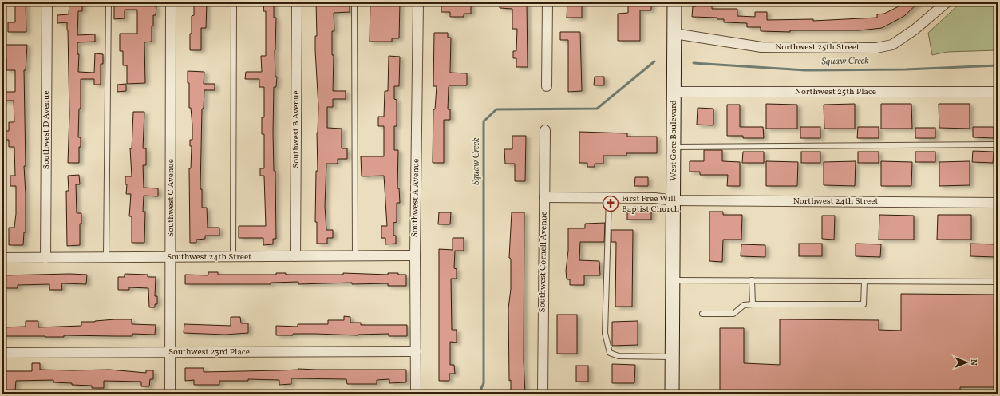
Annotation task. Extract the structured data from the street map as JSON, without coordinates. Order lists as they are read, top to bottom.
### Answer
{
  "streets": {
    "main road": ["West Gore Boulevard"],
    "street": [
      "Northwest 25th Street",
      "Northwest 25th Place",
      "Southwest B Avenue",
      "Southwest D Avenue",
      "Southwest C Avenue",
      "Southwest A Avenue",
      "Northwest 24th Street",
      "Southwest 24th Street",
      "Southwest Cornell Avenue",
      "Southwest 23rd Place"
    ]
  },
  "crossings": [
    ["Northwest 25th Street", "West Gore Boulevard"],
    ["Northwest 25th Place", "West Gore Boulevard"],
    ["Southwest B Avenue", "Southwest 24th Street"],
    ["Southwest D Avenue", "Southwest 24th Street"],
    ["West Gore Boulevard", "Northwest 24th Street"],
    ["Southwest C Avenue", "Southwest 24th Street"],
    ["Southwest C Avenue", "Southwest 23rd Place"],
    ["Southwest A Avenue", "Southwest 24th Street"],
    ["Southwest A Avenue", "Southwest 23rd Place"]
  ],
  "water": ["Squaw Creek"],
  "places": {
    "church": ["First Free Will Baptist Church"]
  },
  "north": "right"
}
